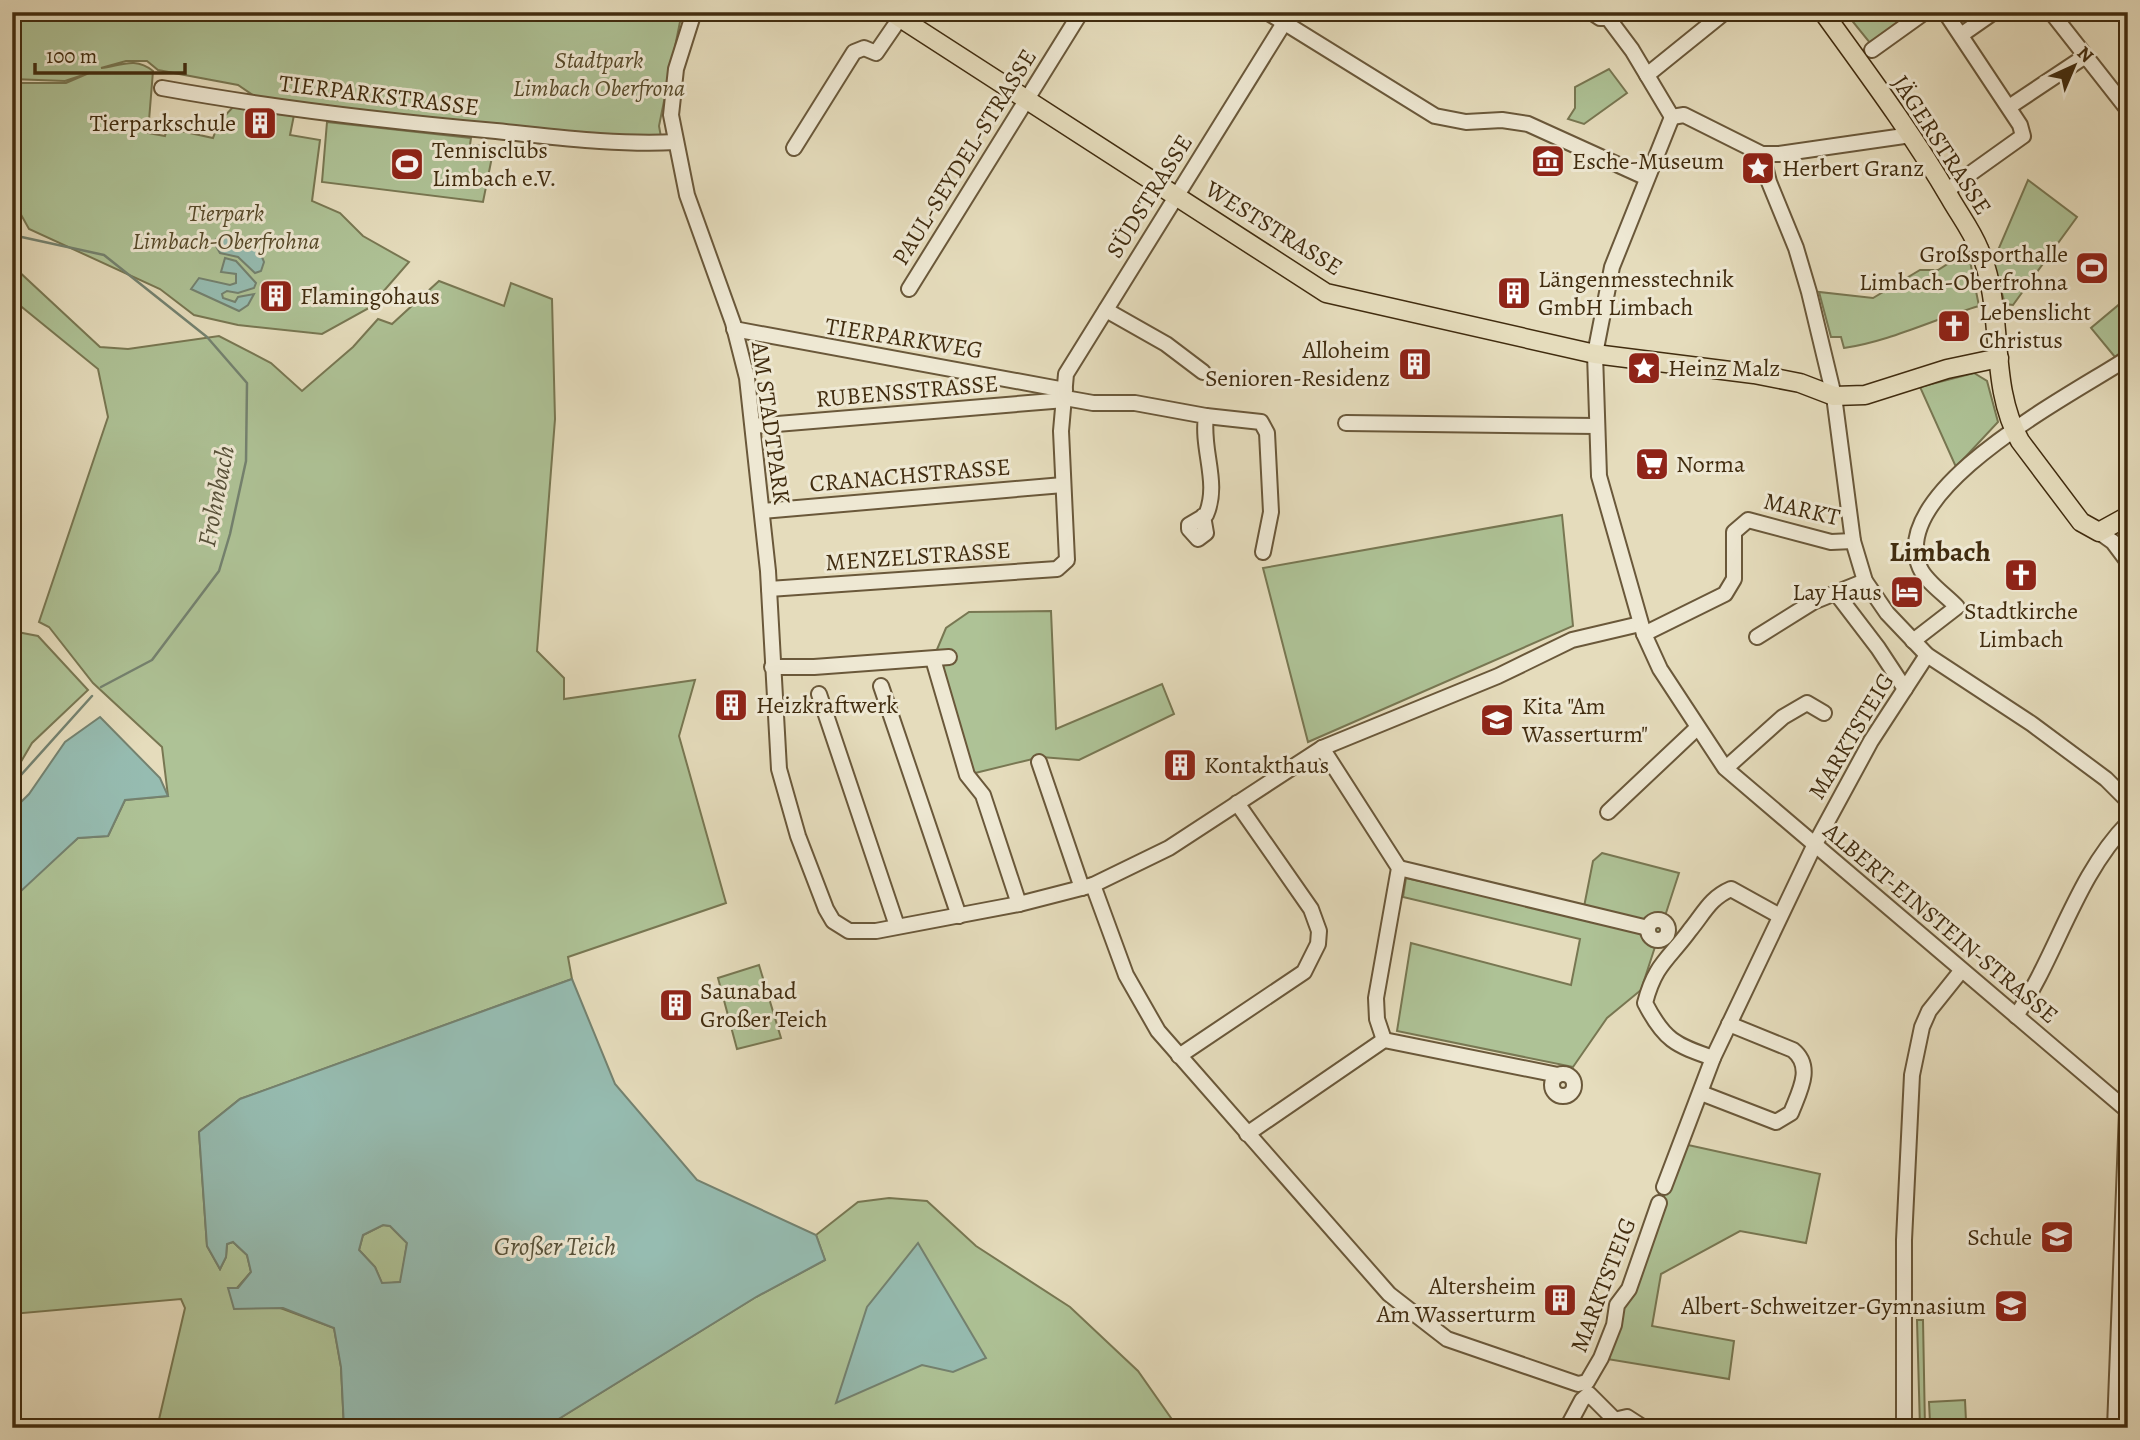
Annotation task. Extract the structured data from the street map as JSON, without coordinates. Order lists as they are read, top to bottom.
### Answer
{
  "streets": {
    "main road": ["JÄGERSTRASSE", "WESTSTRASSE"],
    "street": [
      "TIERPARKSTRASSE",
      "PAUL-SEYDEL-STRASSE",
      "SÜDSTRASSE",
      "TIERPARKWEG",
      "RUBENSSTRASSE",
      "AM STADTPARK",
      "CRANACHSTRASSE",
      "MARKT",
      "MENZELSTRASSE",
      "MARKTSTEIG",
      "ALBERT-EINSTEIN-STRASSE"
    ]
  },
  "crossings": [
    ["TIERPARKSTRASSE", "AM STADTPARK"],
    ["PAUL-SEYDEL-STRASSE", "WESTSTRASSE"],
    ["SÜDSTRASSE", "WESTSTRASSE"],
    ["SÜDSTRASSE", "TIERPARKWEG"],
    ["SÜDSTRASSE", "RUBENSSTRASSE"],
    ["SÜDSTRASSE", "CRANACHSTRASSE"],
    ["SÜDSTRASSE", "MENZELSTRASSE"],
    ["WESTSTRASSE", "ALBERT-EINSTEIN-STRASSE"],
    ["TIERPARKWEG", "RUBENSSTRASSE"],
    ["TIERPARKWEG", "AM STADTPARK"],
    ["RUBENSSTRASSE", "AM STADTPARK"],
    ["AM STADTPARK", "CRANACHSTRASSE"],
    ["AM STADTPARK", "MARKT"],
    ["AM STADTPARK", "MENZELSTRASSE"],
    ["AM STADTPARK", "ALBERT-EINSTEIN-STRASSE"],
    ["MARKT", "ALBERT-EINSTEIN-STRASSE"],
    ["MARKTSTEIG", "ALBERT-EINSTEIN-STRASSE"]
  ],
  "districts": ["Limbach"],
  "water": ["Frohnbach", "Großer Teich"],
  "parks": ["Stadtpark Limbach Oberfrona", "Tierpark Limbach-Oberfrohna"],
  "places": {
    "building": [
      "Tierparkschule",
      "Längenmesstechnik GmbH Limbach",
      "Flamingohaus",
      "Alloheim Senioren-Residenz",
      "Heizkraftwerk",
      "Kontakthaus",
      "Saunabad Großer Teich",
      "Altersheim Am Wasserturm"
    ],
    "museum": ["Esche-Museum"],
    "sports": ["Tennisclubs Limbach e.V.", "Großsporthalle Limbach-Oberfrohna"],
    "place": ["Herbert Granz", "Heinz Malz"],
    "church": ["Lebenslicht Christus", "Stadtkirche Limbach"],
    "supermarket": ["Norma"],
    "hotel": ["Lay Haus"],
    "school or university": ["Kita \"Am Wasserturm\"", "Schule", "Albert-Schweitzer-Gymnasium"]
  },
  "scale_bar": "100 m",
  "north": "top right"
}
